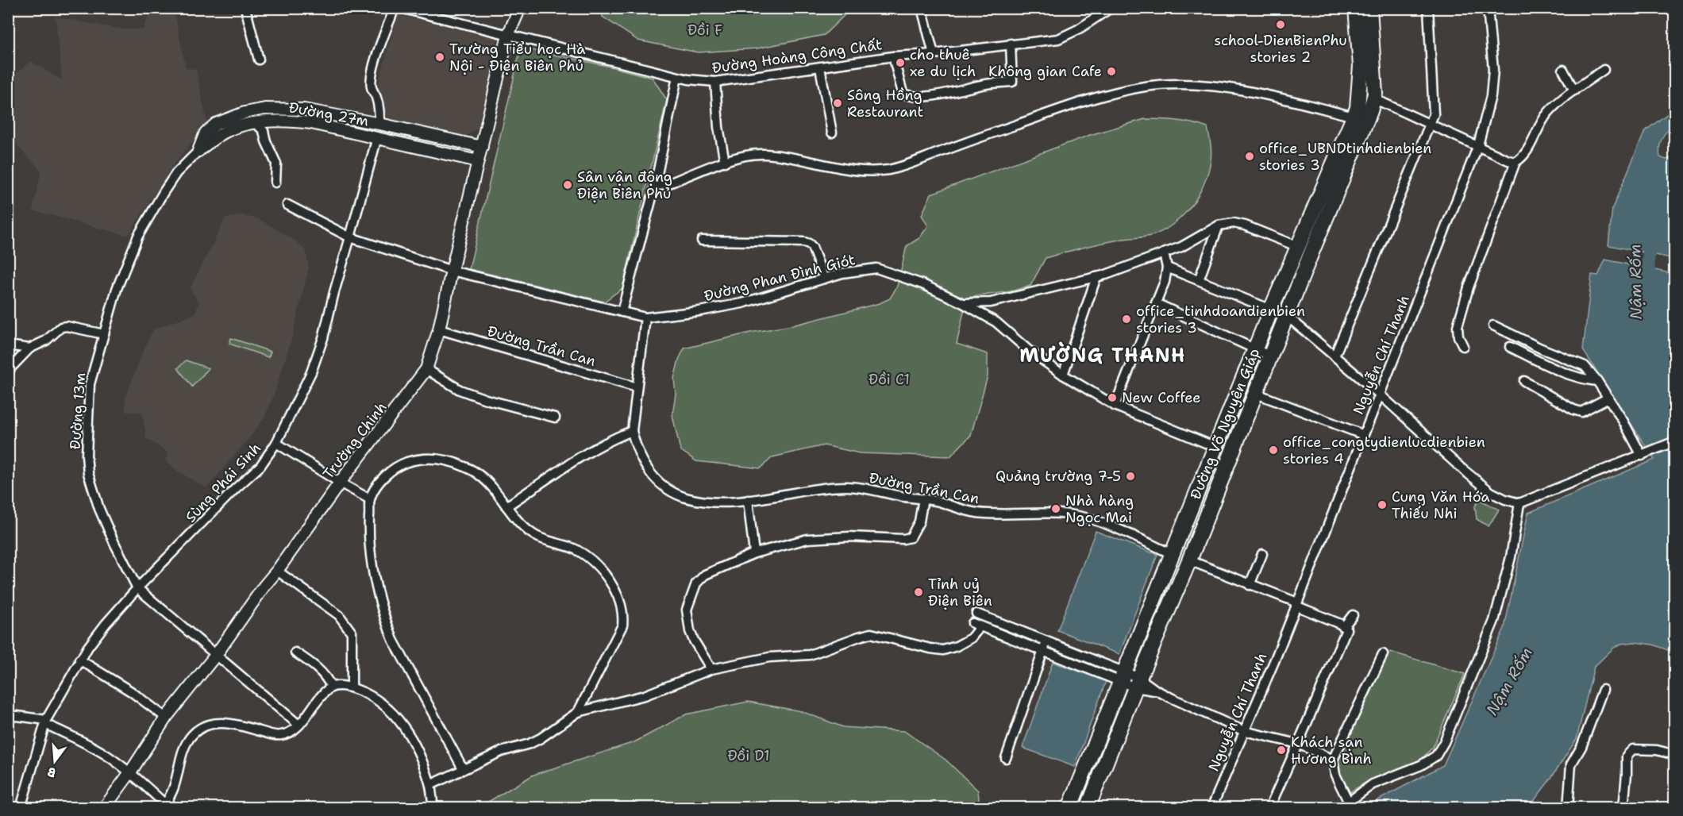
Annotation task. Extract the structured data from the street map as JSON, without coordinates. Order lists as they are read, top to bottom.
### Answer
{
  "streets": {
    "highway": ["Đường Võ Nguyên Giáp"],
    "street": [
      "Đường Hoàng Công Chất",
      "Đường 27m",
      "Đường Phan Đình Giót",
      "Đường Trần Can",
      "Nguyễn Chí Thanh",
      "Đường 13m",
      "Trường Chinh",
      "Sùng Phái Sinh"
    ]
  },
  "crossings": [
    ["Đường Hoàng Công Chất", "Trường Chinh"],
    ["Đường 27m", "Đường 13m"],
    ["Đường 27m", "Trường Chinh"],
    ["Đường 27m", "Sùng Phái Sinh"],
    ["Đường Phan Đình Giót", "Đường Trần Can"],
    ["Đường Phan Đình Giót", "Đường Võ Nguyên Giáp"],
    ["Đường Phan Đình Giót", "Trường Chinh"],
    ["Đường Phan Đình Giót", "Sùng Phái Sinh"],
    ["Đường Trần Can", "Đường Võ Nguyên Giáp"],
    ["Đường Trần Can", "Trường Chinh"],
    ["Đường 13m", "Trường Chinh"],
    ["Đường 13m", "Sùng Phái Sinh"]
  ],
  "districts": ["MƯỜNG THANH"],
  "water": ["Nậm Rốm"],
  "parks": ["Đồi F", "Đồi C1", "Đồi D1"],
  "places": [
    "school-DienBienPhu stories 2",
    "Trường Tiểu học Hà Nội - Điện Biên Phủ",
    "cho thuê xe du lịch",
    "Không gian Cafe",
    "Sông Hồng Restaurant",
    "office_UBNDtinhdienbien stories 3",
    "Sân vận động Điện Biên Phủ",
    "office_tinhdoandienbien stories 3",
    "New Coffee",
    "office_congtydienlucdienbien stories 4",
    "Quảng trường 7-5",
    "Cung Văn Hóa Thiếu Nhi",
    "Nhà hàng Ngọc Mai",
    "Tỉnh uỷ Điện Biên",
    "Khách sạn Hương Bình"
  ],
  "north": "bottom"
}
